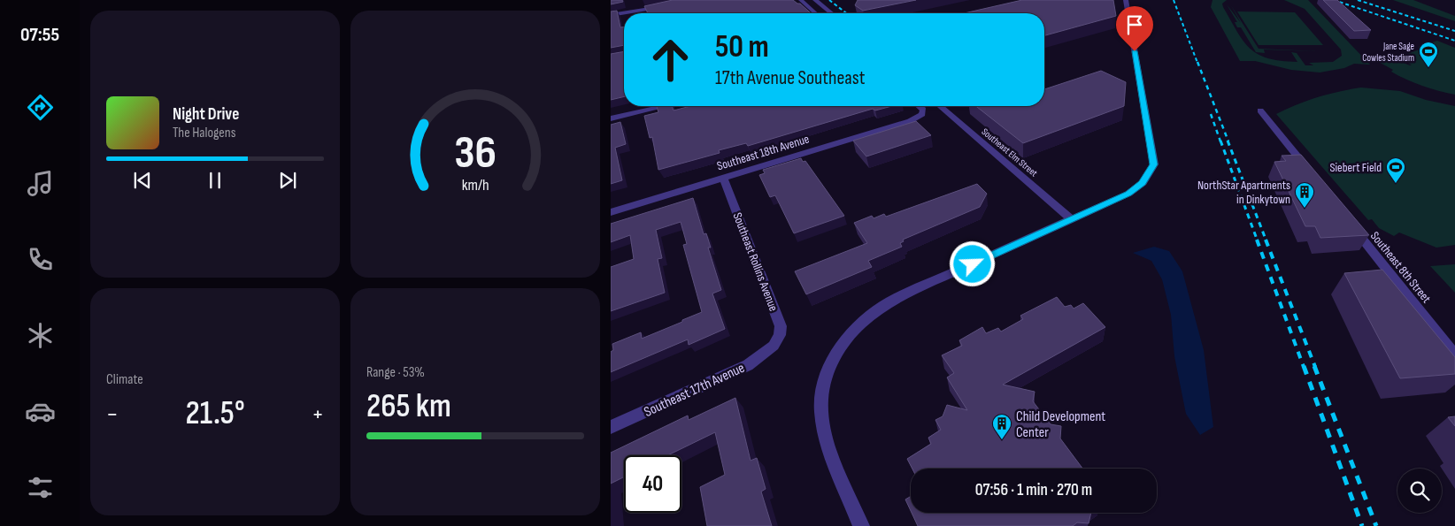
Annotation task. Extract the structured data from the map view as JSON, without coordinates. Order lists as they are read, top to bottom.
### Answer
{
  "streets": {
    "street": [
      "Southeast 18th Avenue",
      "Southeast Elm Street",
      "Southeast Rollins Avenue",
      "Southeast 8th Street",
      "Southeast 17th Avenue"
    ]
  },
  "crossings": [
    ["Southeast 18th Avenue", "Southeast Rollins Avenue"],
    ["Southeast Rollins Avenue", "Southeast 17th Avenue"]
  ],
  "places": {
    "sports": ["Jane Sage Cowles Stadium", "Siebert Field"],
    "building": ["NorthStar Apartments in Dinkytown", "Child Development Center"]
  },
  "page": {
    "tabs": "07:55",
    "turn": ["50 m", "17th Avenue Southeast"],
    "song": ["Night Drive", "The Halogens"],
    "tile": [
      "Climate",
      ["Range · 53%", "265 km"]
    ],
    "heat": ["−", "21.5°", "+"],
    "limit": "40",
    "trip": "07:56 · 1 min · 270 m",
    "gauge": ["36", "km/h"]
  }
}
